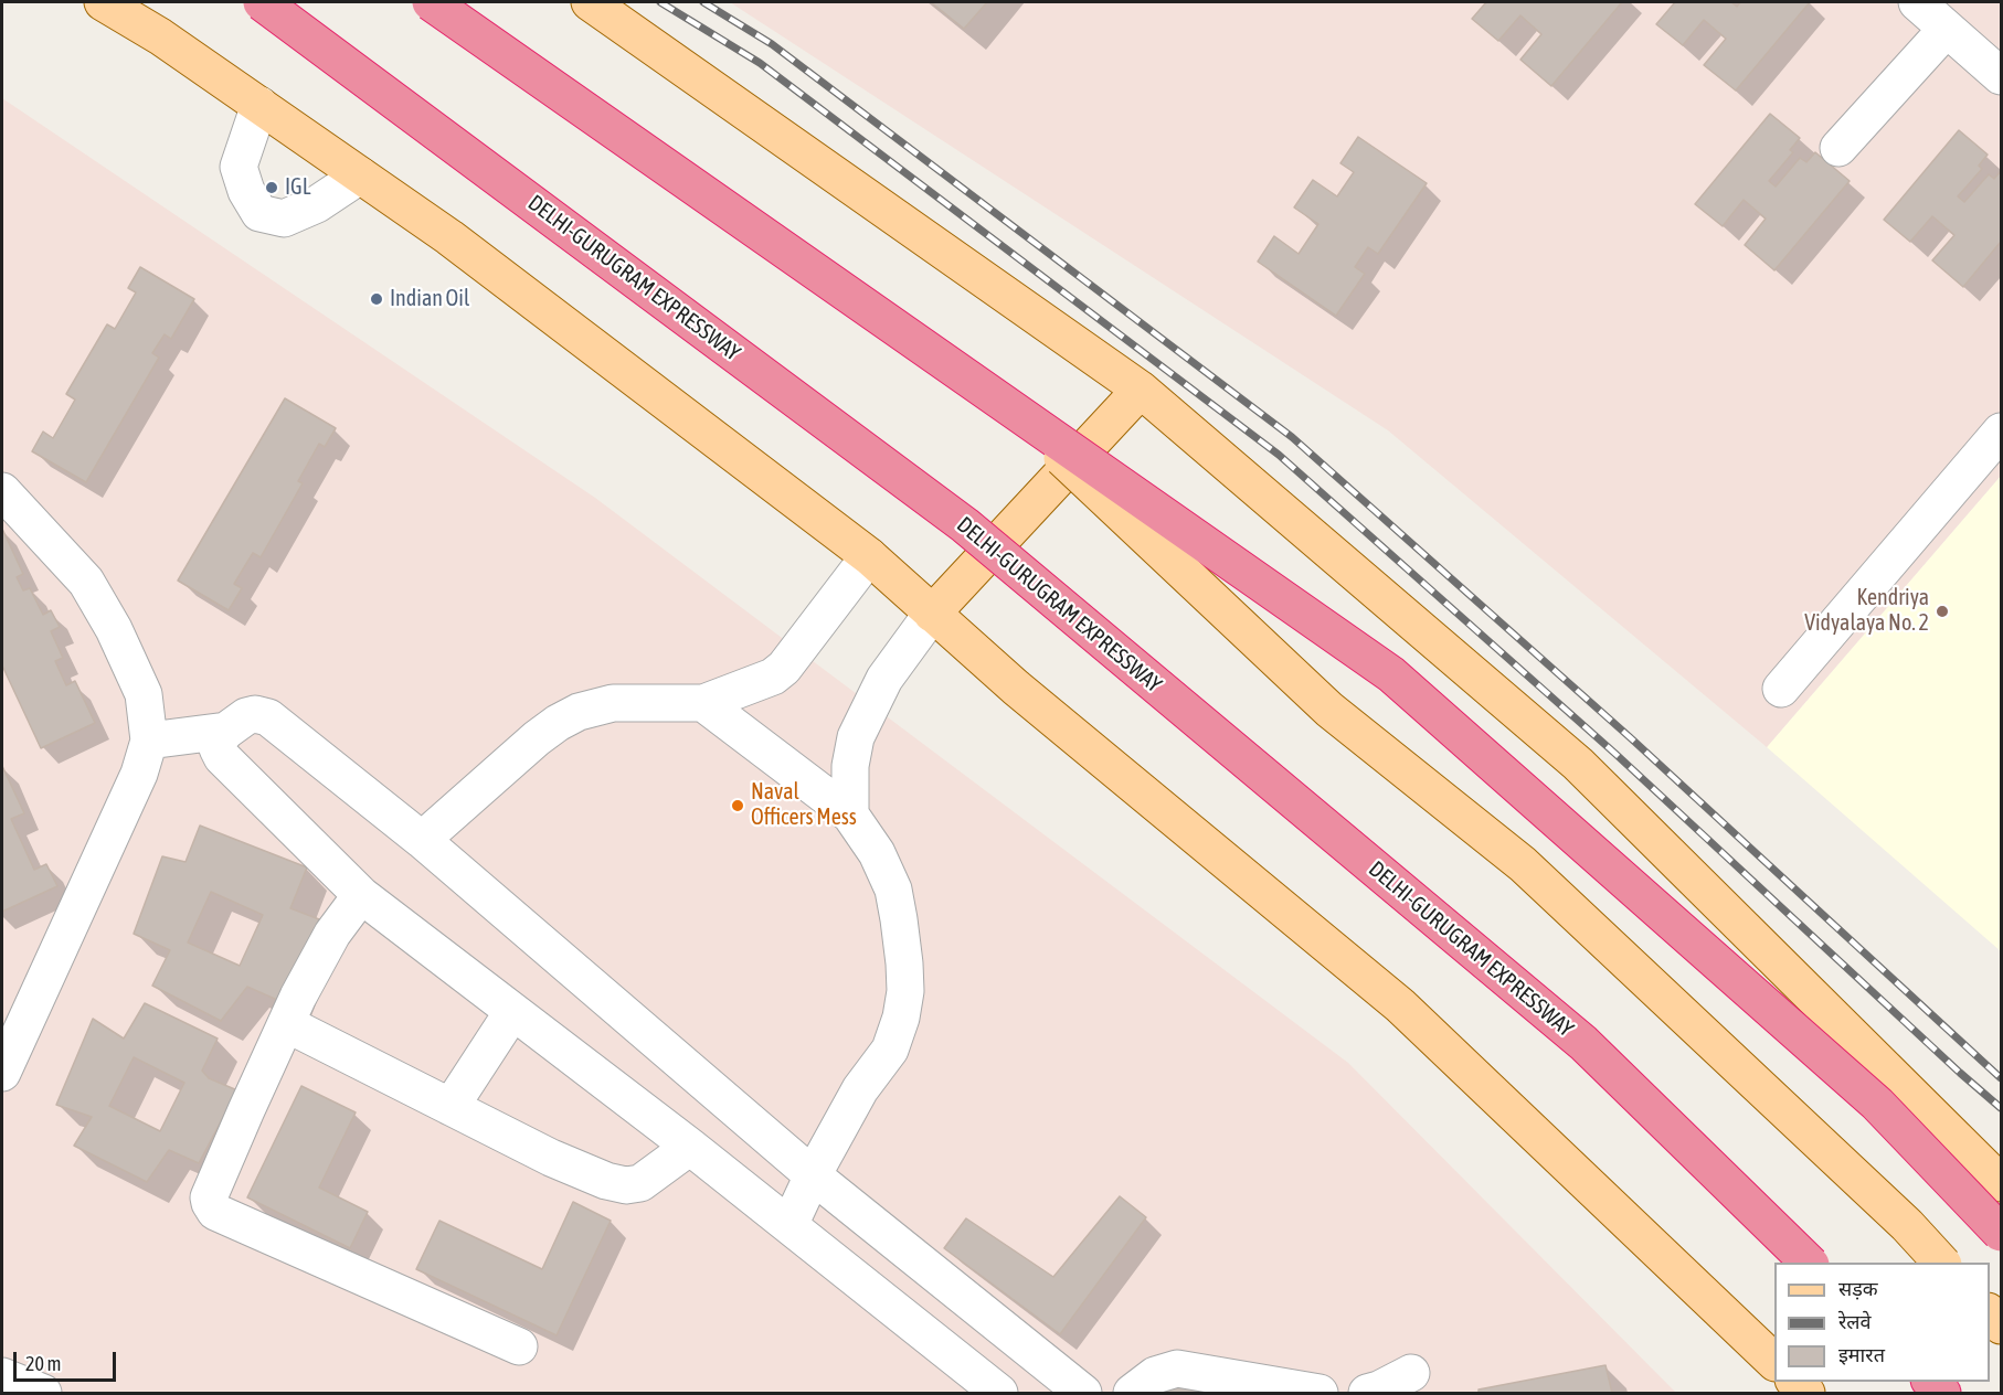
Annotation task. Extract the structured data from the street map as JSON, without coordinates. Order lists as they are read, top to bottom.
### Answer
{
  "streets": {
    "highway": ["DELHI-GURUGRAM EXPRESSWAY"]
  },
  "places": [
    "IGL",
    "Indian Oil",
    "Kendriya Vidyalaya No. 2",
    "Naval Officers Mess"
  ],
  "legend": ["सड़क", "रेलवे", "इमारत"],
  "scale_bar": "20 m"
}
